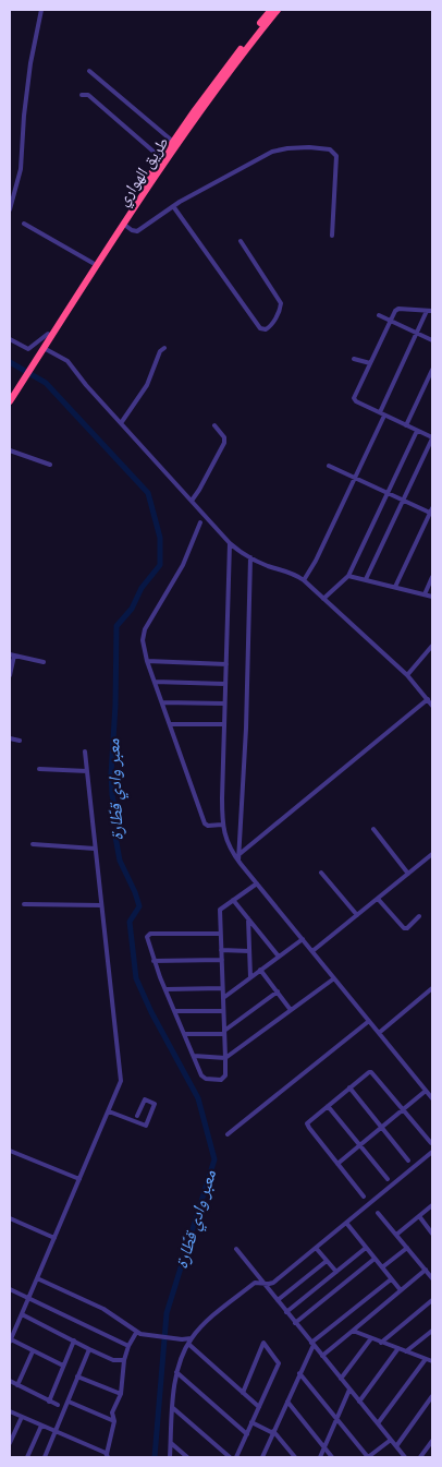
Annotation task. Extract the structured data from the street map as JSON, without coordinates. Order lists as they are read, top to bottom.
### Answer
{
  "streets": {
    "highway": ["طريق الهواري"]
  },
  "water": ["معبر وادي قطّارة"]
}
